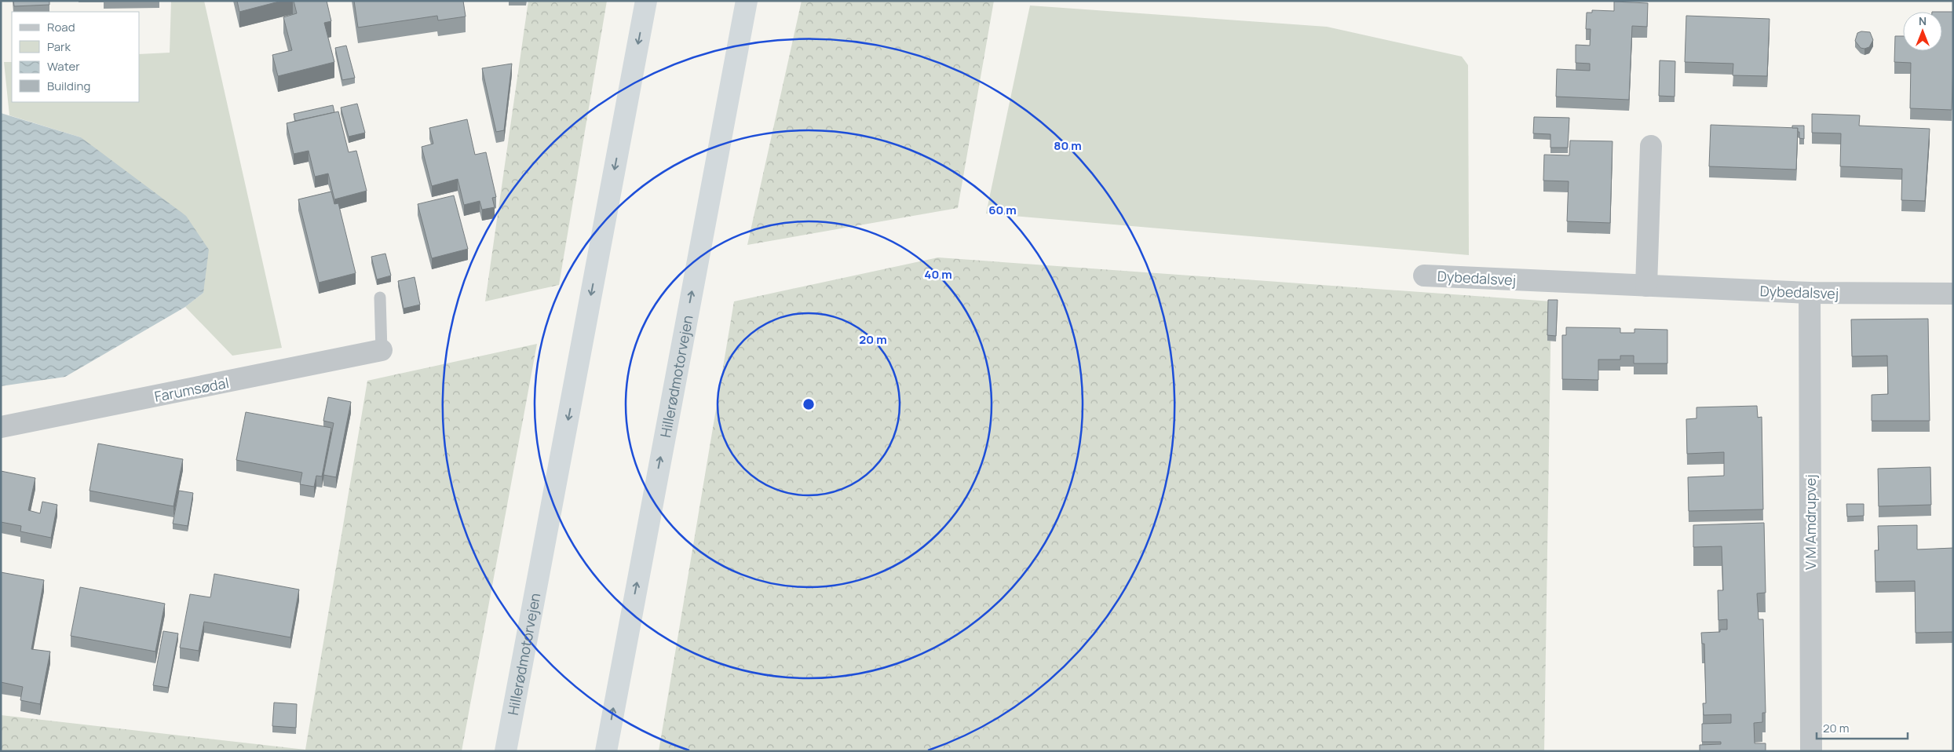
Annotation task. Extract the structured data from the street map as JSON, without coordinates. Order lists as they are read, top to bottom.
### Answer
{
  "streets": {
    "highway": ["Hillerødmotorvejen"],
    "street": ["Dybedalsvej", "Farumsødal", "V M Amdrupvej"]
  },
  "crossings": [
    ["Dybedalsvej", "V M Amdrupvej"]
  ],
  "legend": [
    "Road",
    "Park",
    "Water",
    "Building"
  ],
  "scale_bar": "20 m",
  "north": "top",
  "rings": [
    "80 m",
    "60 m",
    "40 m",
    "20 m"
  ]
}
